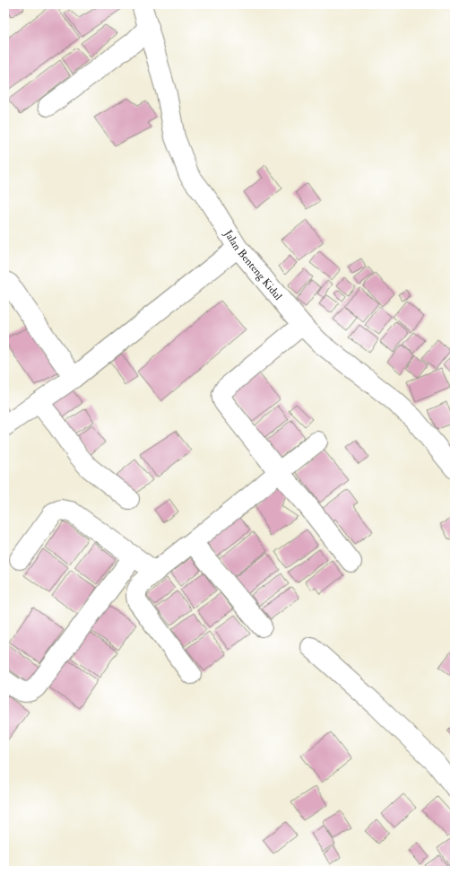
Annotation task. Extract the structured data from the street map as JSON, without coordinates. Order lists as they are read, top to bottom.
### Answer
{
  "streets": {
    "street": ["Jalan Benteng Kidul"]
  }
}
